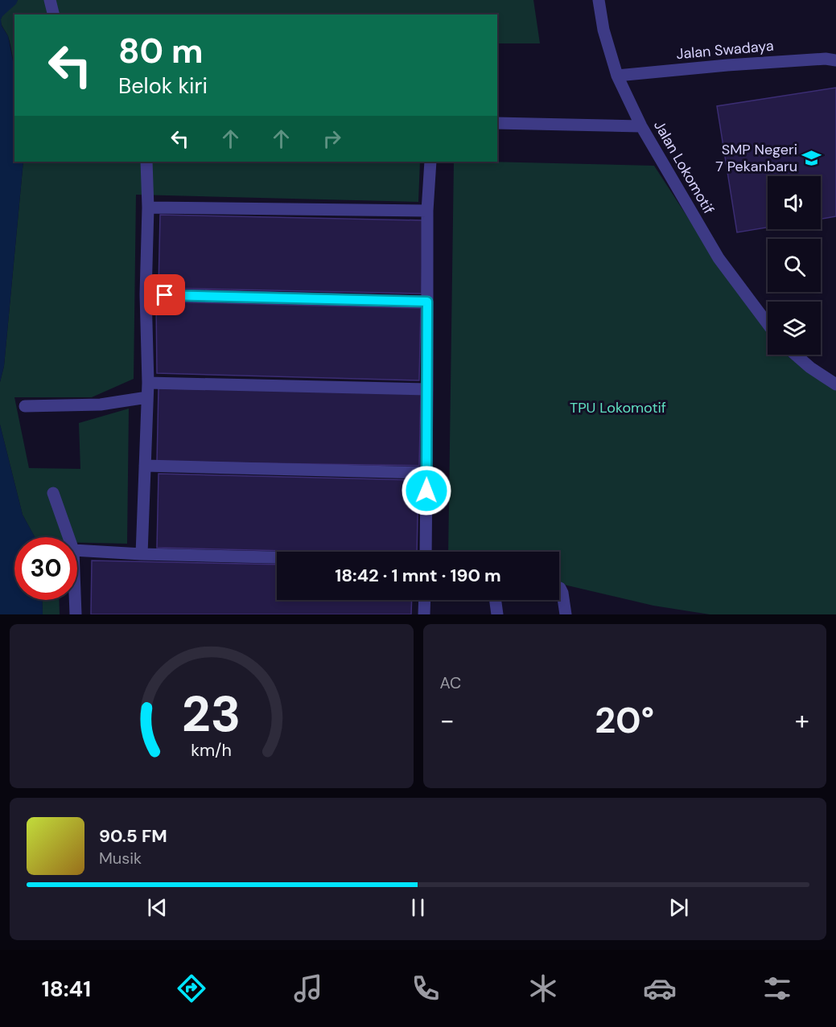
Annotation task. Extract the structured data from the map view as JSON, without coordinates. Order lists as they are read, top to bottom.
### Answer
{
  "streets": {
    "street": ["Jalan Swadaya", "Jalan Lokomotif"]
  },
  "crossings": [
    ["Jalan Swadaya", "Jalan Lokomotif"]
  ],
  "parks": ["TPU Lokomotif"],
  "places": {
    "school or university": ["SMP Negeri 7 Pekanbaru"]
  },
  "page": {
    "turn": ["80 m", "Belok kiri"],
    "limit": "30",
    "trip": "18:42 · 1 mnt · 190 m",
    "tile": "AC",
    "heat": ["−", "20°", "+"],
    "song": ["90.5 FM", "Musik"],
    "tabs": "18:41",
    "gauge": ["23", "km/h"]
  }
}
